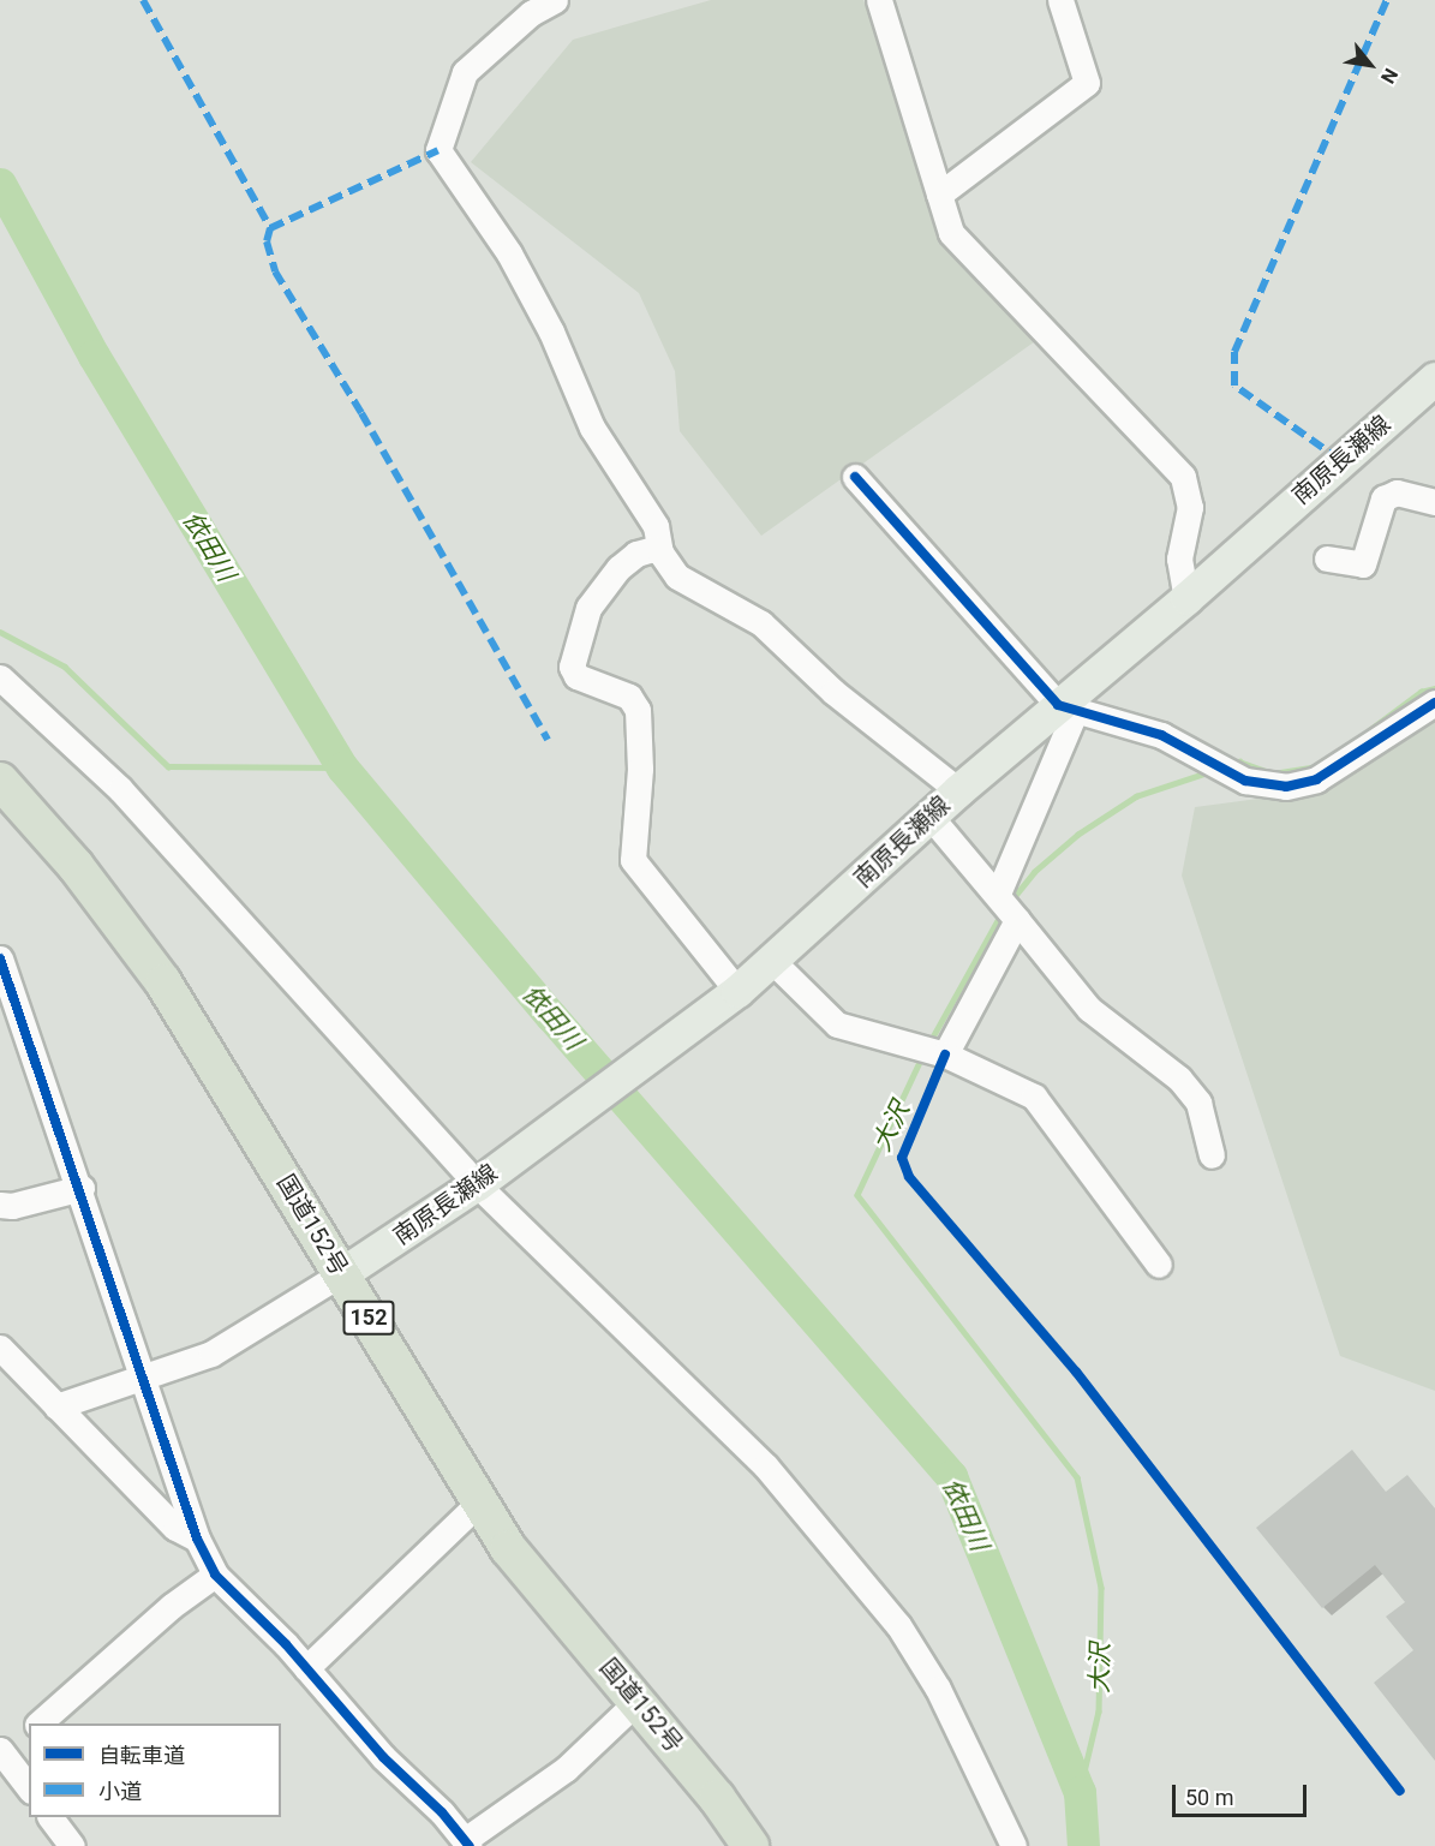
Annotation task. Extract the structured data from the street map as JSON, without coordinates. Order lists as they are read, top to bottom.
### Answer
{
  "streets": {
    "highway": ["国道152号", "152"],
    "main road": ["南原長瀬線"]
  },
  "crossings": [
    ["南原長瀬線", "国道152号"]
  ],
  "water": ["依田川", "大沢"],
  "legend": ["自転車道", "小道"],
  "scale_bar": "50 m",
  "north": "bottom right"
}
